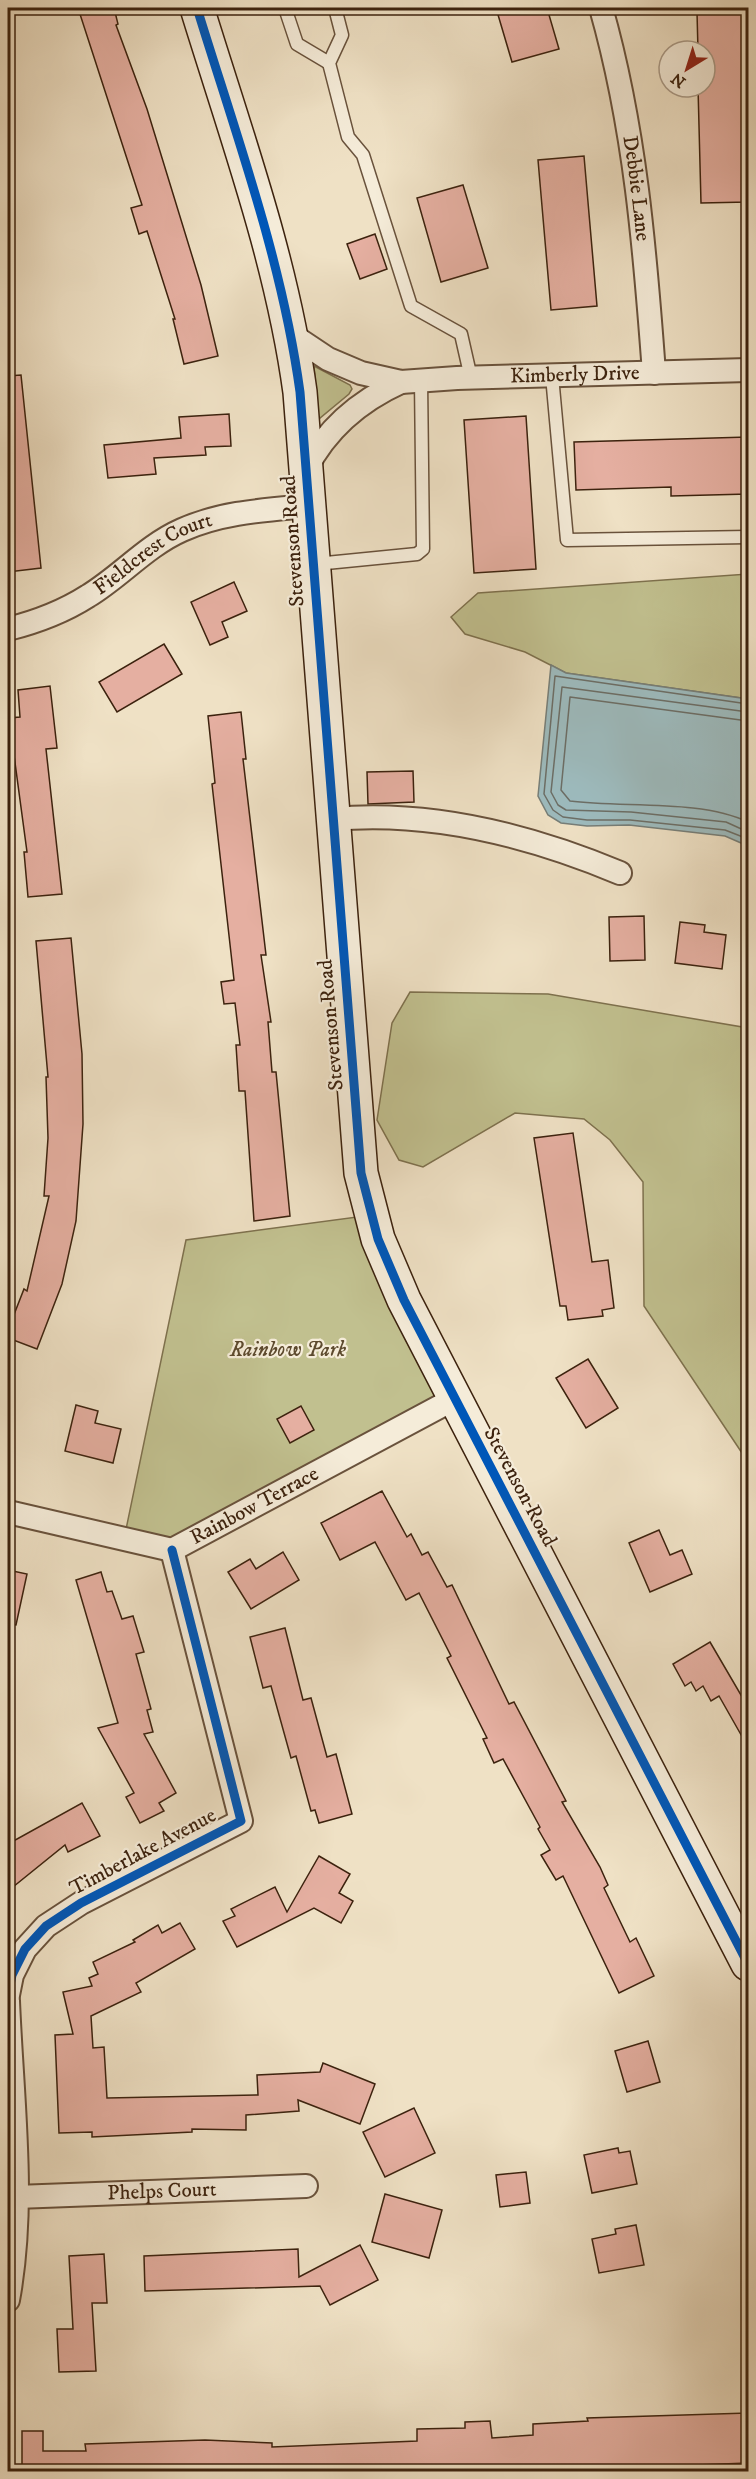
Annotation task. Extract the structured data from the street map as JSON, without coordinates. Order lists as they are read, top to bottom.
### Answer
{
  "streets": {
    "main road": ["Stevenson Road"],
    "street": [
      "Debbie Lane",
      "Kimberly Drive",
      "Fieldcrest Court",
      "Rainbow Terrace",
      "Timberlake Avenue",
      "Phelps Court"
    ]
  },
  "crossings": [
    ["Debbie Lane", "Kimberly Drive"],
    ["Kimberly Drive", "Stevenson Road"],
    ["Stevenson Road", "Fieldcrest Court"],
    ["Stevenson Road", "Rainbow Terrace"],
    ["Rainbow Terrace", "Timberlake Avenue"]
  ],
  "parks": ["Rainbow Park"],
  "north": "bottom left"
}
